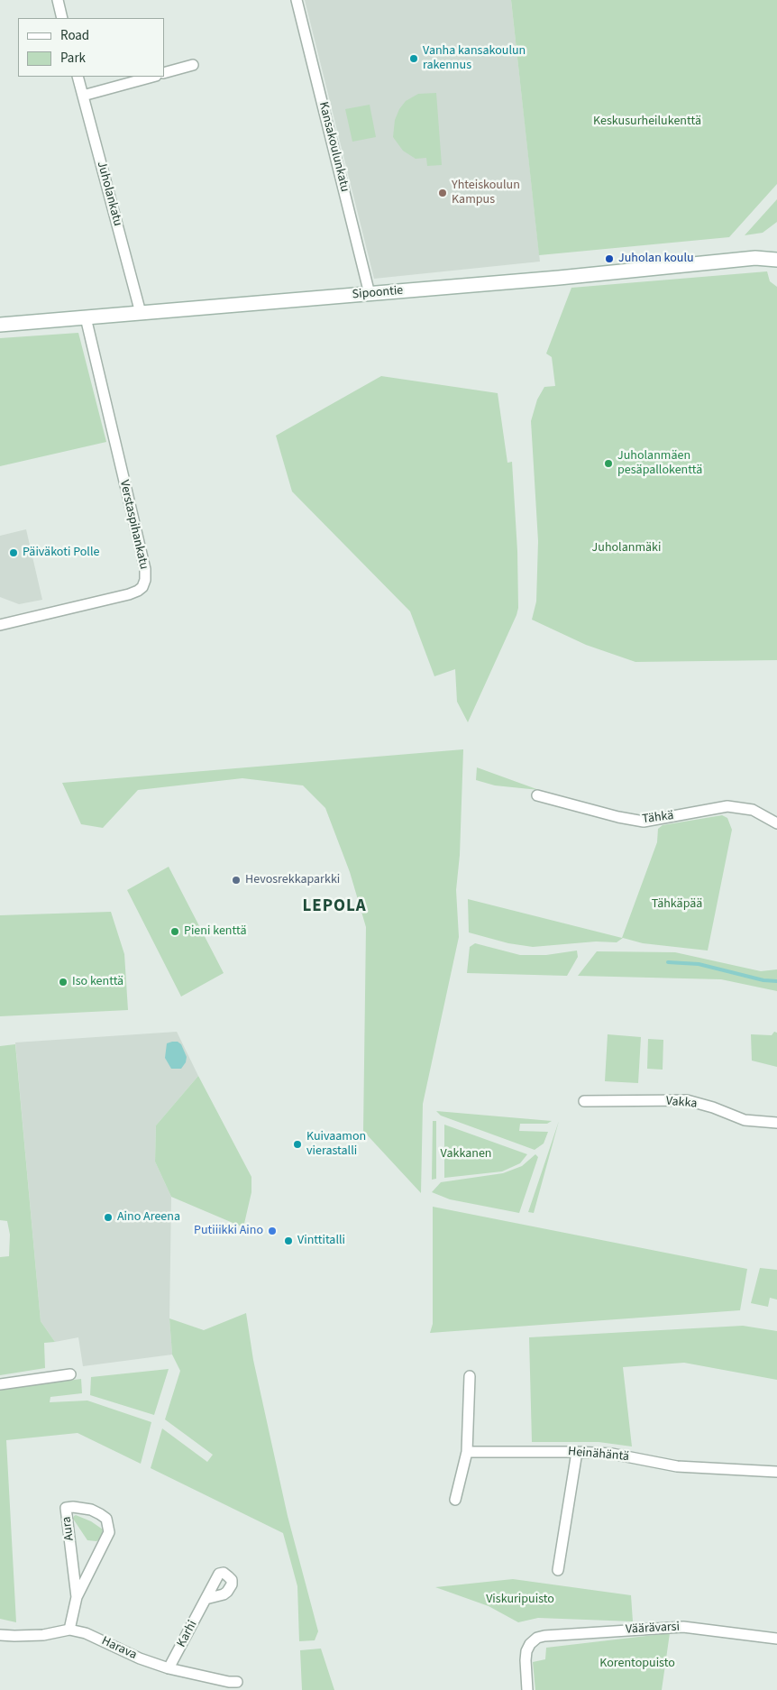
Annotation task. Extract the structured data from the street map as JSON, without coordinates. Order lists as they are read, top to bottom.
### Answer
{
  "streets": {
    "street": [
      "Kansakoulunkatu",
      "Juholankatu",
      "Sipoontie",
      "Verstaspihankatu",
      "Tähkä",
      "Vakka",
      "Heinähäntä",
      "Aura",
      "Väärävarsi",
      "Karhi",
      "Harava"
    ]
  },
  "crossings": [
    ["Kansakoulunkatu", "Sipoontie"],
    ["Juholankatu", "Sipoontie"],
    ["Sipoontie", "Verstaspihankatu"],
    ["Aura", "Harava"],
    ["Karhi", "Harava"]
  ],
  "districts": ["LEPOLA"],
  "parks": [
    "Keskusurheilukenttä",
    "Juholanmäki",
    "Tähkäpää",
    "Vakkanen",
    "Viskuripuisto",
    "Korentopuisto"
  ],
  "places": [
    "Vanha kansakoulun rakennus",
    "Yhteiskoulun Kampus",
    "Juholan koulu",
    "Juholanmäen pesäpallokenttä",
    "Päiväkoti Polle",
    "Hevosrekkaparkki",
    "Pieni kenttä",
    "Iso kenttä",
    "Kuivaamon vierastalli",
    "Aino Areena",
    "Putiiikki Aino",
    "Vinttitalli"
  ],
  "legend": ["Road", "Park"]
}
